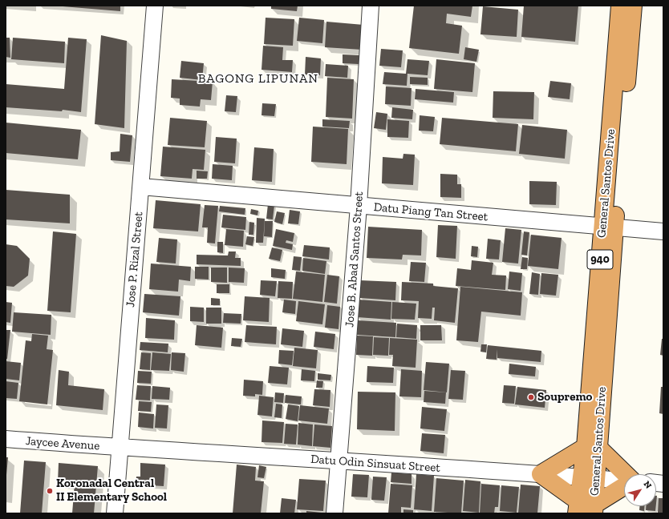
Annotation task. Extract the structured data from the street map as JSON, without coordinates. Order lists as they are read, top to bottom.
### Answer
{
  "streets": {
    "highway": ["General Santos Drive", "940"],
    "street": [
      "Datu Piang Tan Street",
      "Jose P. Rizal Street",
      "Jose B. Abad Santos Street",
      "Jaycee Avenue",
      "Datu Odin Sinsuat Street"
    ]
  },
  "crossings": [
    ["General Santos Drive", "Datu Piang Tan Street"],
    ["General Santos Drive", "Datu Odin Sinsuat Street"],
    ["Datu Piang Tan Street", "Jose P. Rizal Street"],
    ["Datu Piang Tan Street", "Jose B. Abad Santos Street"],
    ["Jose P. Rizal Street", "Jaycee Avenue"],
    ["Jose P. Rizal Street", "Datu Odin Sinsuat Street"],
    ["Jose B. Abad Santos Street", "Datu Odin Sinsuat Street"],
    ["Jaycee Avenue", "Datu Odin Sinsuat Street"]
  ],
  "districts": ["BAGONG LIPUNAN"],
  "places": ["Soupremo", "Koronadal Central II Elementary School"],
  "north": "top right"
}
